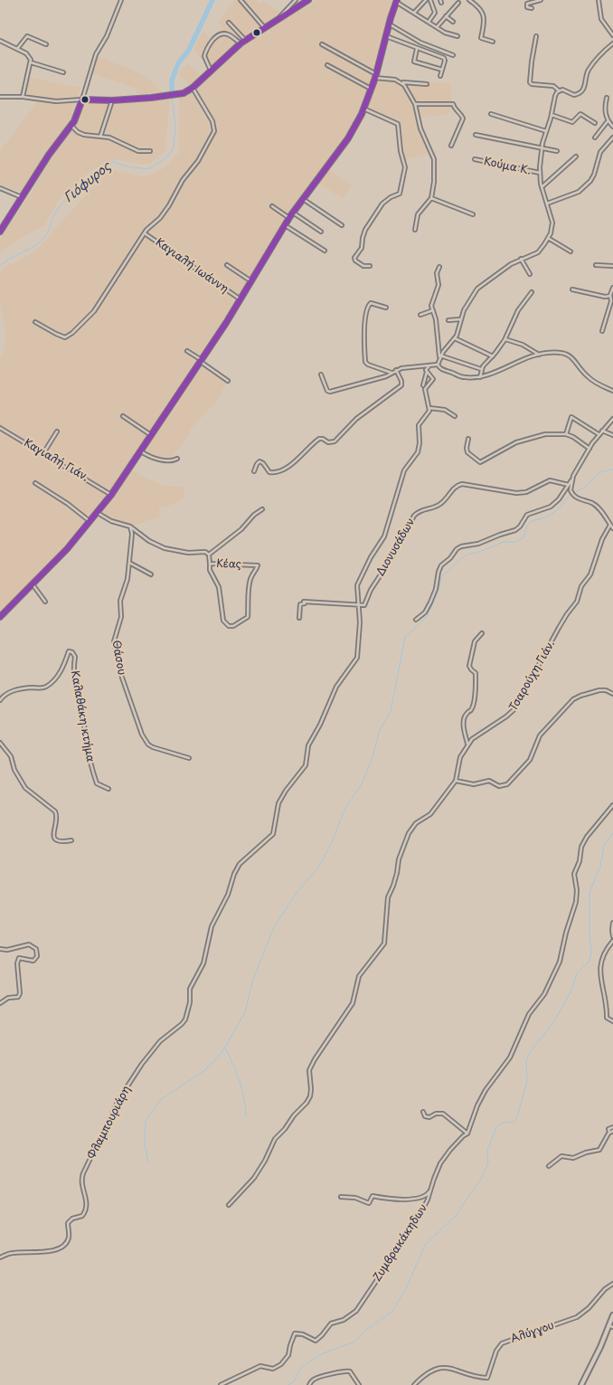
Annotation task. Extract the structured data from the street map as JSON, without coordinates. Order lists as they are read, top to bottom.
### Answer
{
  "streets": {
    "street": [
      "Κούμα Κ.",
      "Καγιαλή Ιωάννη",
      "Καγιαλή Γιάν.",
      "Διονυσάδων",
      "Κέας",
      "Θάσου",
      "Τσαρούχη Γιάν.",
      "Καλαθάκη κτήμα",
      "Φλαμπουριάρη",
      "Ζυμβρακάκηδων",
      "Αλύγγου"
    ]
  },
  "crossings": [
    ["Διονυσάδων", "Φλαμπουριάρη"]
  ],
  "water": ["Γιόφυρος"]
}
